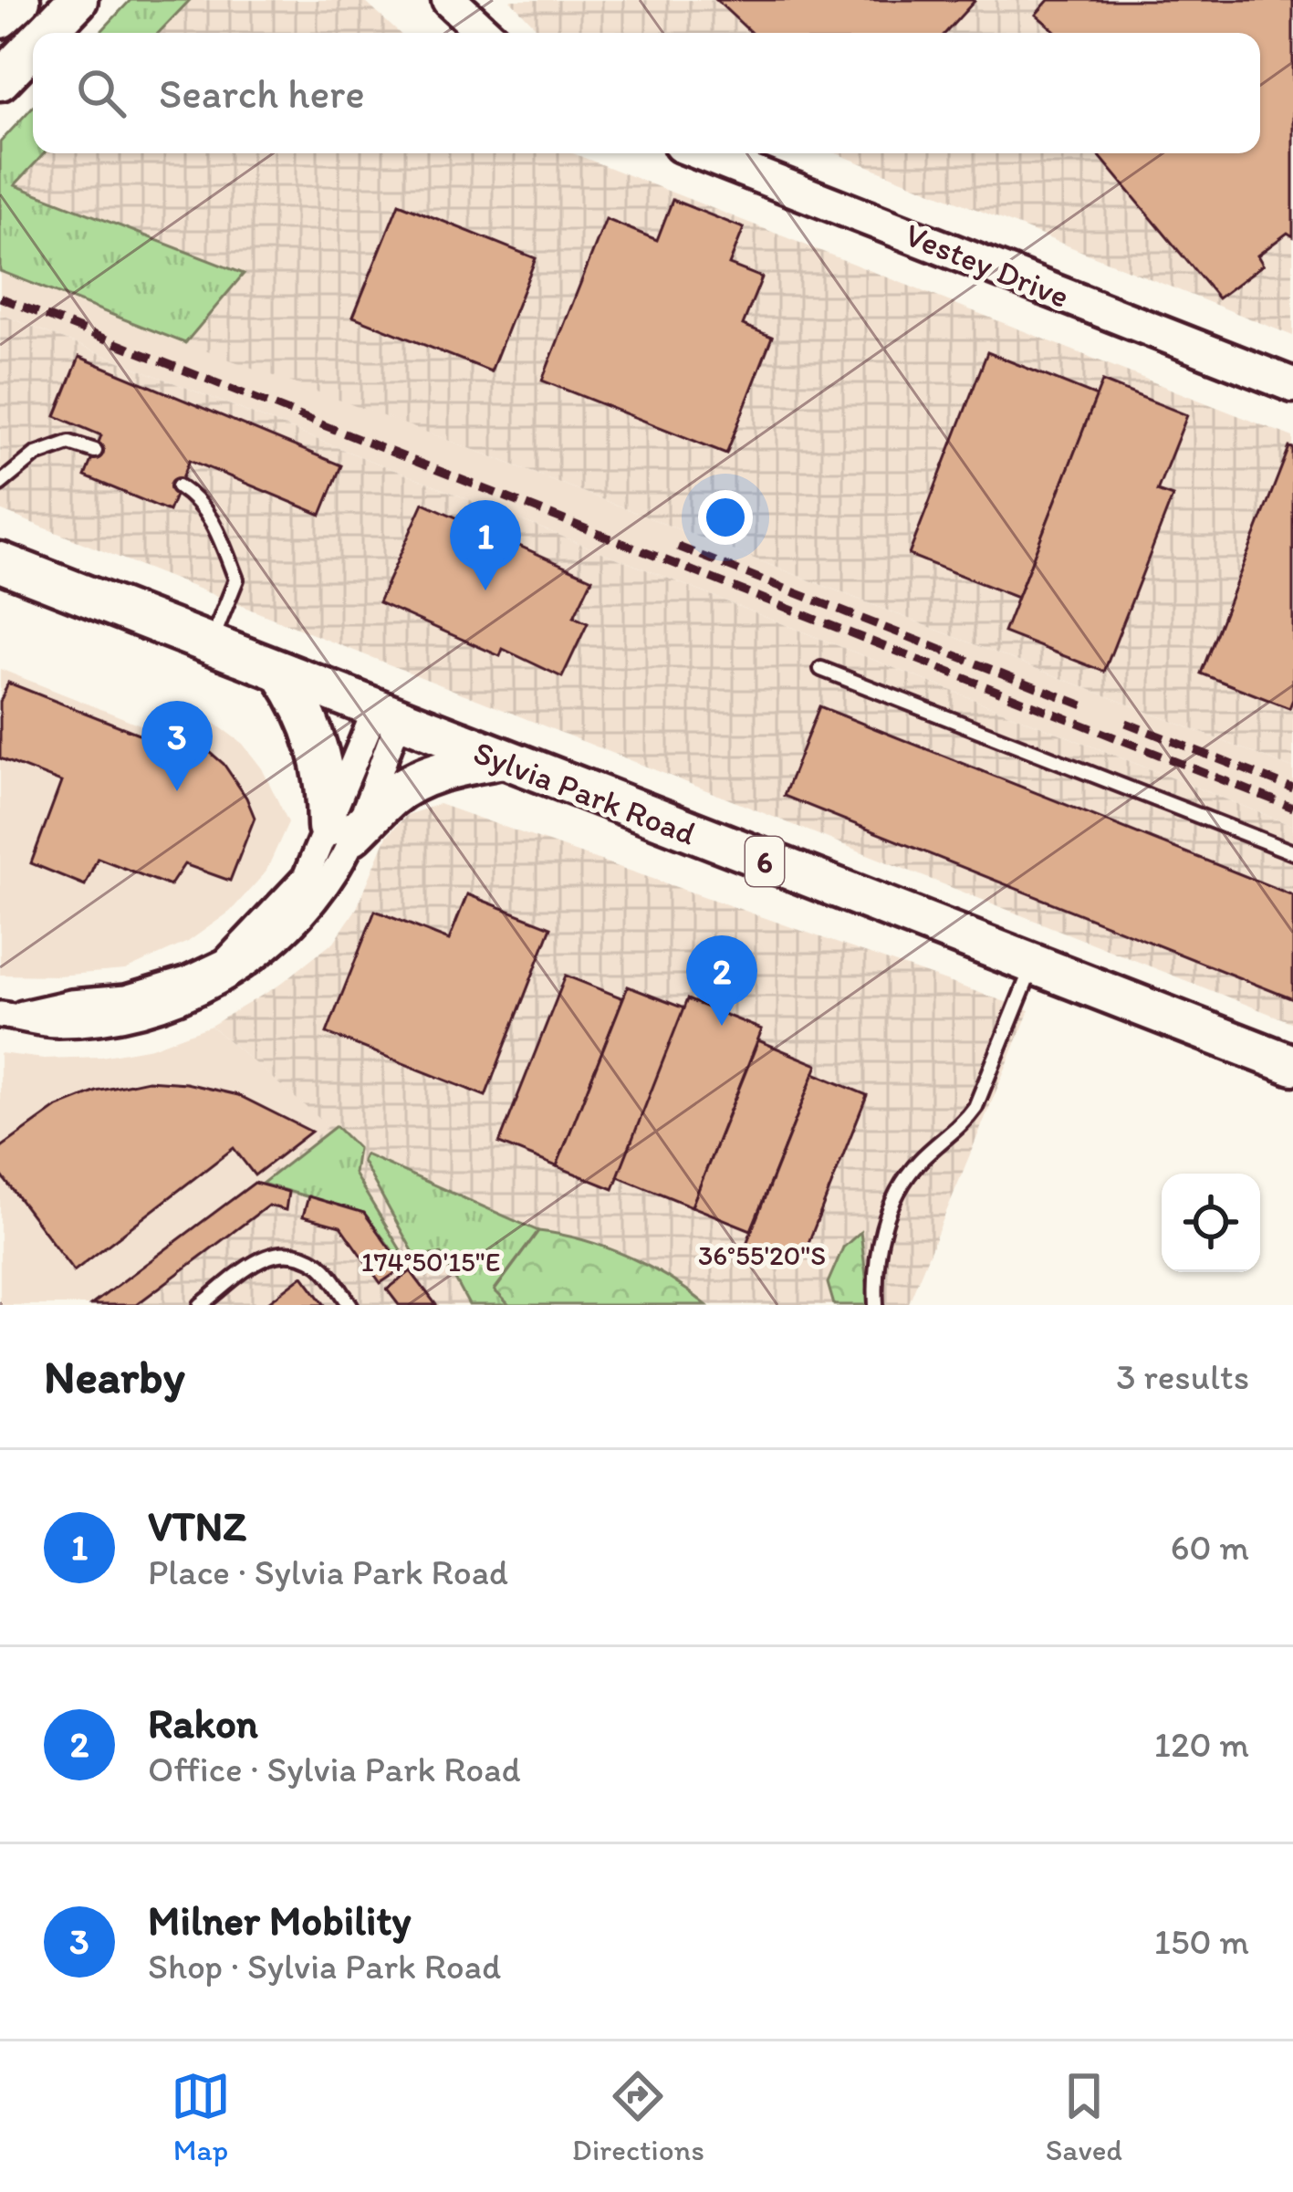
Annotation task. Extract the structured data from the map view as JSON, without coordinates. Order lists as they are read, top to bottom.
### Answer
{
  "streets": {
    "main road": ["Sylvia Park Road", "6"],
    "street": ["Vestey Drive"]
  },
  "page": {
    "search": "Search here",
    "pins": ["1", "3", "2"],
    "heading": ["Nearby", "3 results"],
    "list": [
      {
        "mark": "1",
        "name": "VTNZ",
        "note": "Place · Sylvia Park Road",
        "value": "60 m"
      },
      {
        "mark": "2",
        "name": "Rakon",
        "note": "Office · Sylvia Park Road",
        "value": "120 m"
      },
      {
        "mark": "3",
        "name": "Milner Mobility",
        "note": "Shop · Sylvia Park Road",
        "value": "150 m"
      }
    ],
    "nav": ["Map", "Directions", "Saved"]
  },
  "coordinates": ["36°55'20\"S", "174°50'15\"E"]
}
